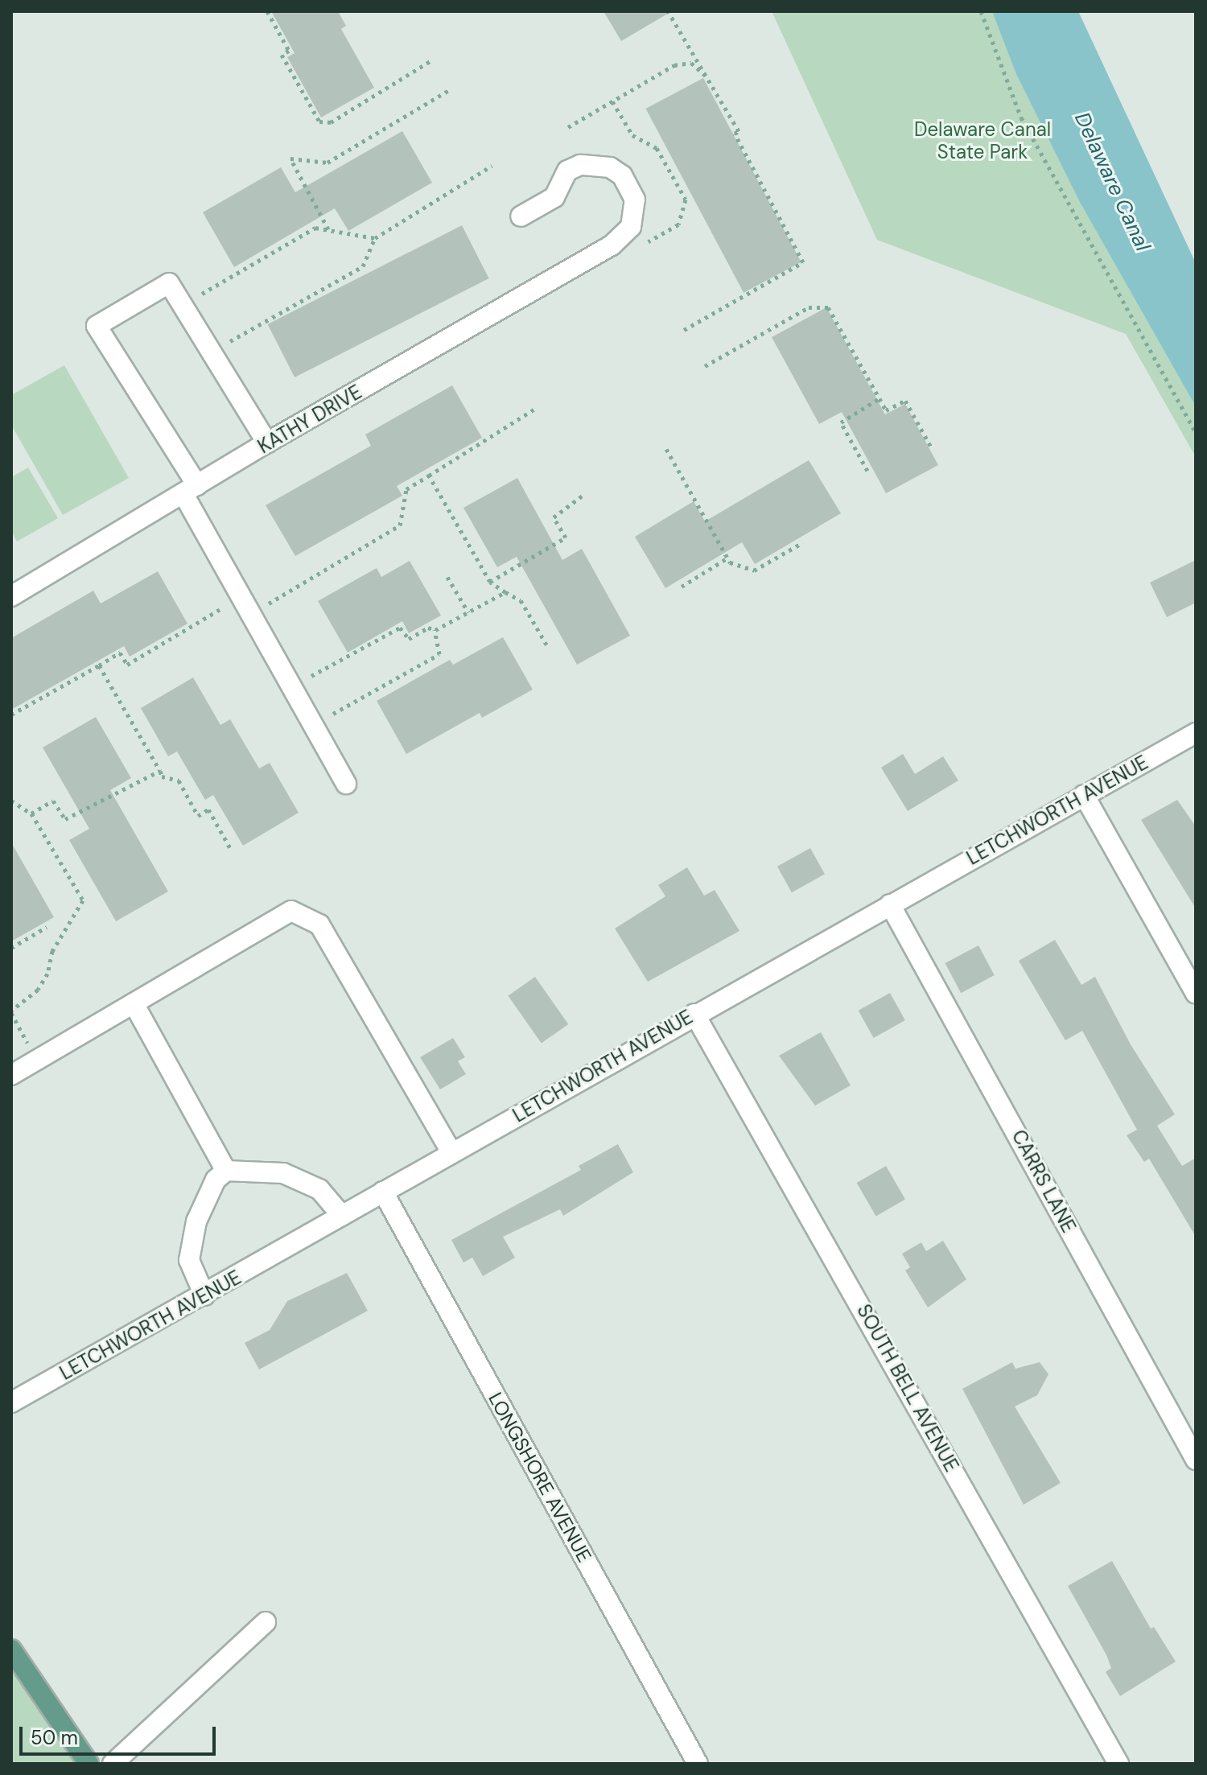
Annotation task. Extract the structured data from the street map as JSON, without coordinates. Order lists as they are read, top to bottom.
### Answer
{
  "streets": {
    "street": [
      "KATHY DRIVE",
      "LETCHWORTH AVENUE",
      "CARRS LANE",
      "SOUTH BELL AVENUE",
      "LONGSHORE AVENUE"
    ]
  },
  "crossings": [
    ["LETCHWORTH AVENUE", "CARRS LANE"],
    ["LETCHWORTH AVENUE", "SOUTH BELL AVENUE"],
    ["LETCHWORTH AVENUE", "LONGSHORE AVENUE"]
  ],
  "water": ["Delaware Canal"],
  "parks": ["Delaware Canal State Park"],
  "scale_bar": "50 m"
}
